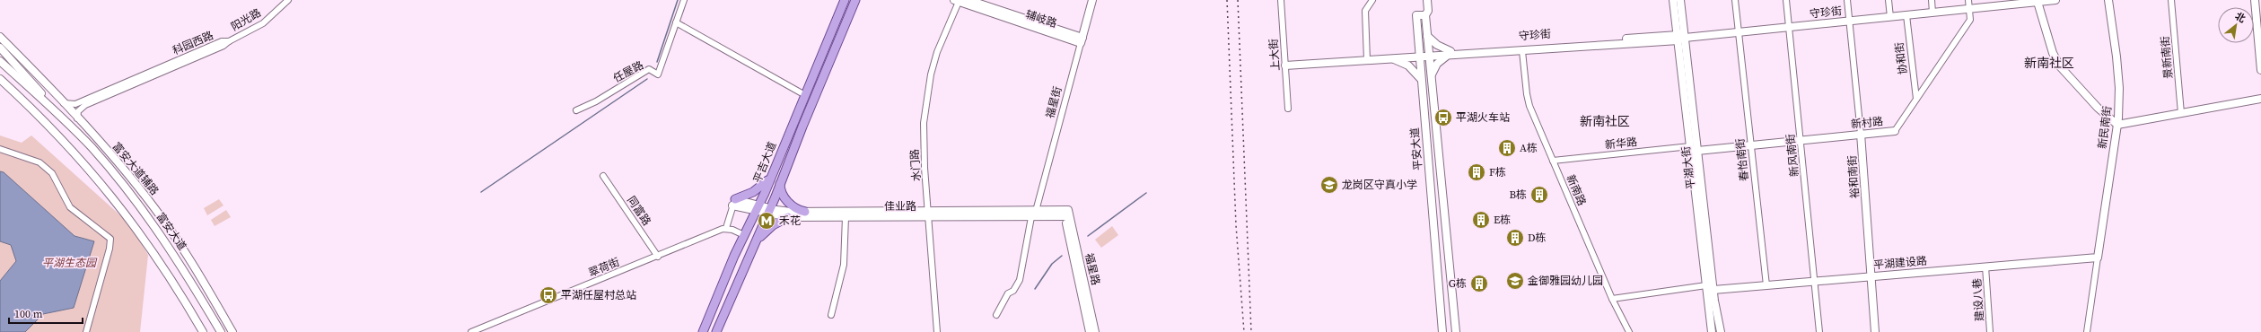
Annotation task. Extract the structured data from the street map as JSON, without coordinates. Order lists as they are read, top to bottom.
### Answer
{
  "streets": {
    "main road": ["平吉大道"],
    "street": [
      "守珍街",
      "辅岐路",
      "阳光路",
      "科园西路",
      "上大街",
      "景新南街",
      "协和街",
      "任屋路",
      "福星街",
      "新村路",
      "新民南街",
      "新华路",
      "平安大道",
      "新风南街",
      "春怡南街",
      "水门路",
      "平湖大街",
      "富安大道辅路",
      "裕和南街",
      "新南路",
      "佳业路",
      "同富路",
      "富安大道",
      "平湖建设路",
      "翠荷街",
      "福星路",
      "建设八巷"
    ]
  },
  "crossings": [
    ["守珍街", "上大街"],
    ["守珍街", "协和街"],
    ["守珍街", "新村路"],
    ["守珍街", "平安大道"],
    ["守珍街", "新风南街"],
    ["守珍街", "春怡南街"],
    ["守珍街", "平湖大街"],
    ["守珍街", "裕和南街"],
    ["守珍街", "新南路"],
    ["辅岐路", "福星街"],
    ["辅岐路", "水门路"],
    ["阳光路", "科园西路"],
    ["科园西路", "富安大道辅路"],
    ["协和街", "新村路"],
    ["福星街", "佳业路"],
    ["新村路", "新风南街"],
    ["新村路", "春怡南街"],
    ["新村路", "平湖大街"],
    ["新村路", "裕和南街"],
    ["新民南街", "平湖建设路"],
    ["新华路", "平湖大街"],
    ["新华路", "新南路"],
    ["新风南街", "平湖建设路"],
    ["春怡南街", "平湖建设路"],
    ["平吉大道", "佳业路"],
    ["水门路", "佳业路"],
    ["平湖大街", "平湖建设路"],
    ["裕和南街", "平湖建设路"],
    ["佳业路", "福星路"],
    ["同富路", "翠荷街"],
    ["平湖建设路", "建设八巷"]
  ],
  "districts": ["新南社区", "新南社区"],
  "parks": ["平湖生态园"],
  "places": {
    "bus stop": ["平湖火车站", "平湖任屋村总站"],
    "building": [
      "A栋",
      "F栋",
      "B栋",
      "E栋",
      "D栋",
      "G栋"
    ],
    "school or university": ["龙岗区守真小学", "金御雅园幼儿园"],
    "metro station": ["禾花"]
  },
  "scale_bar": "100 m",
  "north": "top right"
}
